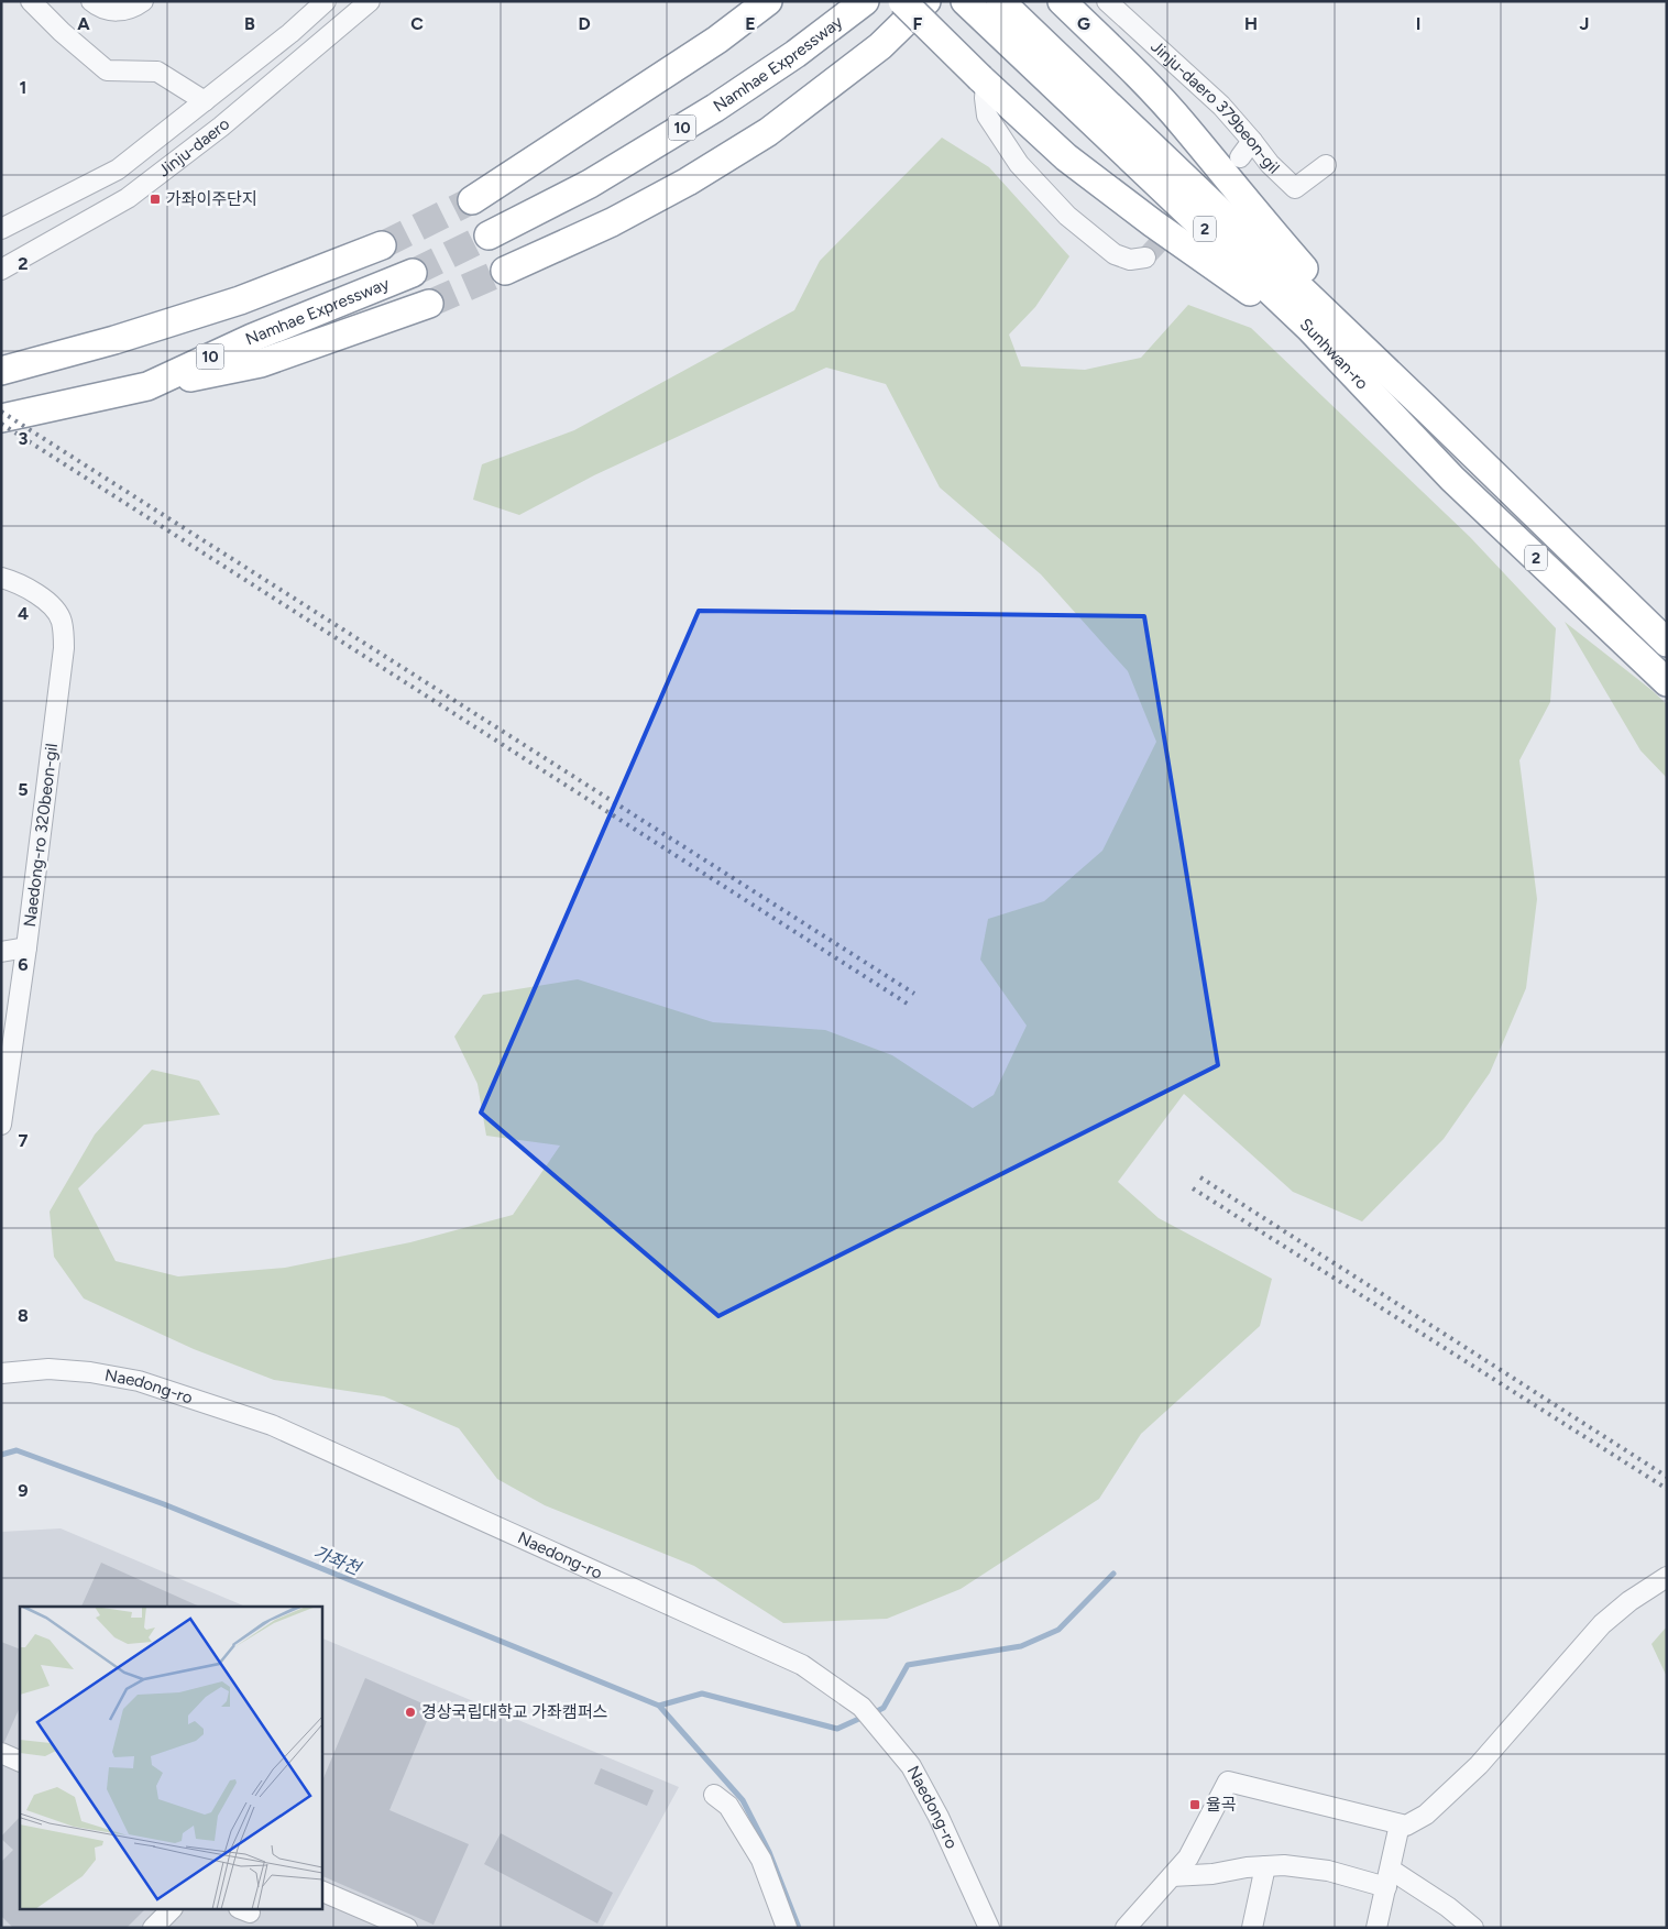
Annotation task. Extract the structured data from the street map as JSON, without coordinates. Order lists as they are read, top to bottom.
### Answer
{
  "streets": {
    "highway": [
      "Namhae Expressway",
      "10",
      "2",
      "Sunhwan-ro"
    ],
    "street": [
      "Jinju-daero 379beon-gil",
      "Jinju-daero",
      "Naedong-ro 320beon-gil",
      "Naedong-ro"
    ]
  },
  "water": ["가좌천"],
  "places": {
    "transit": ["가좌이주단지", "율곡"],
    "other": ["경상국립대학교 가좌캠퍼스"]
  },
  "grid": {
    "columns": [
      "A",
      "B",
      "C",
      "D",
      "E",
      "F",
      "G",
      "H",
      "I",
      "J"
    ],
    "rows": [
      "1",
      "2",
      "3",
      "4",
      "5",
      "6",
      "7",
      "8",
      "9"
    ]
  }
}
